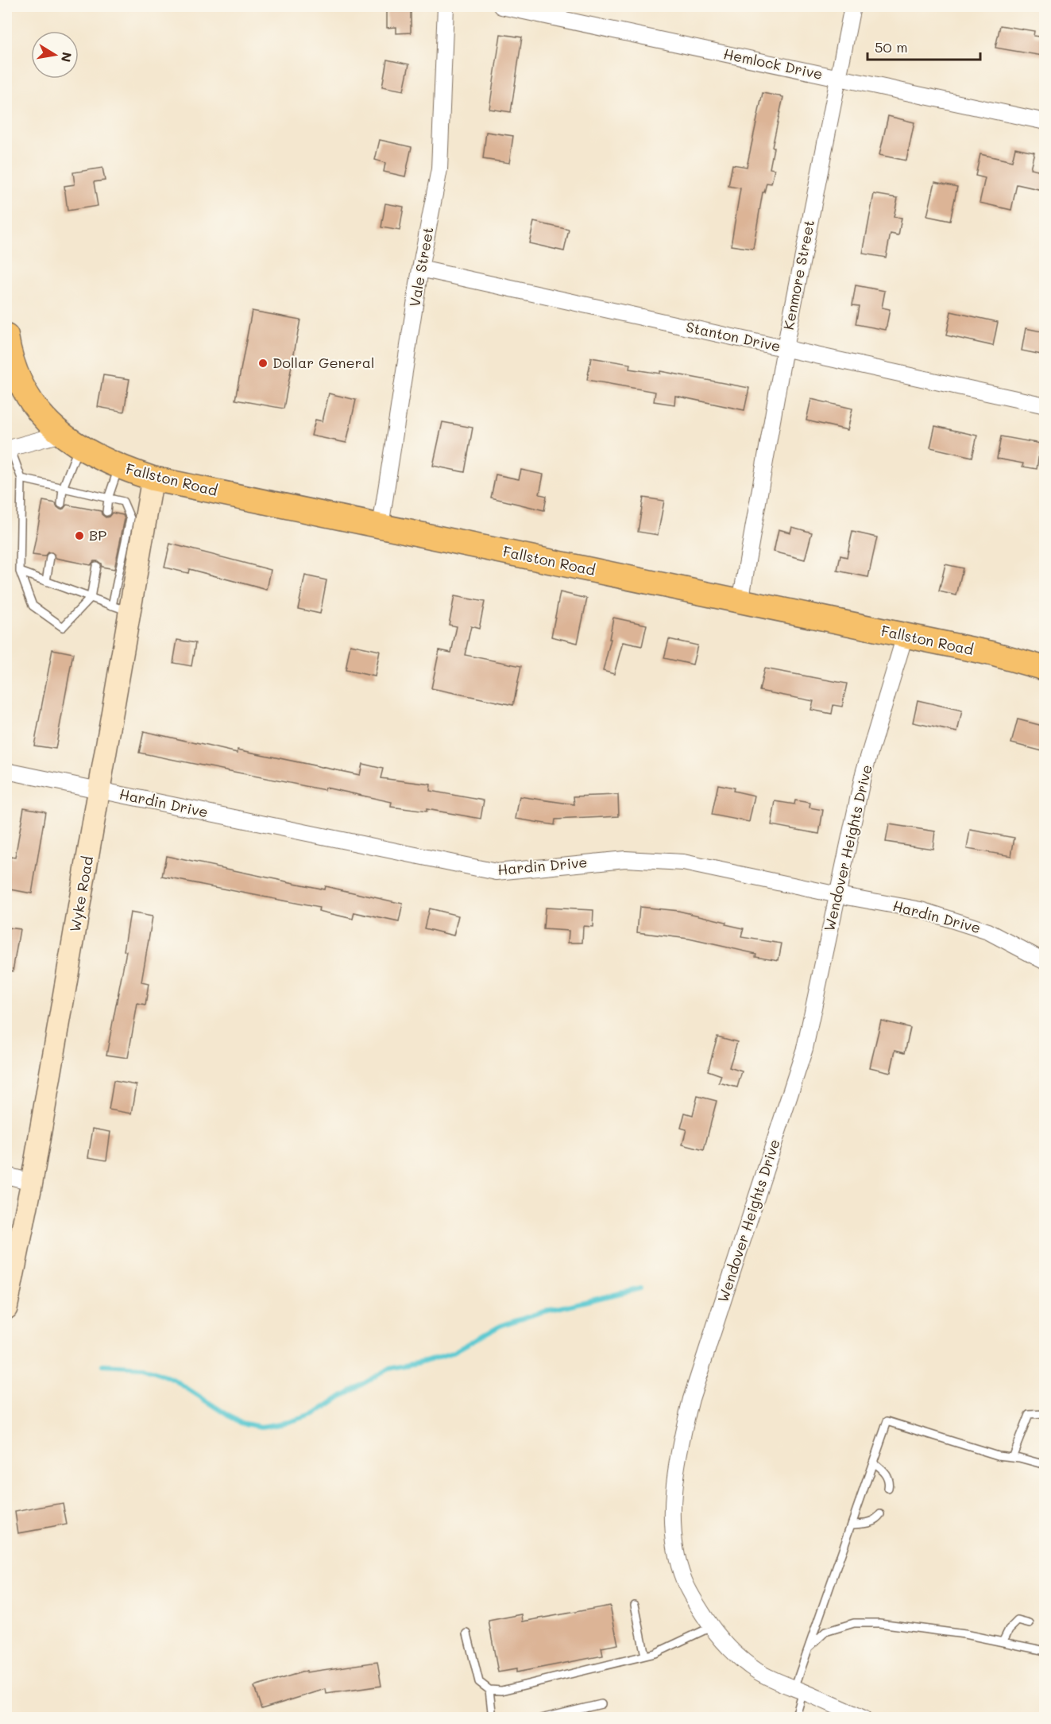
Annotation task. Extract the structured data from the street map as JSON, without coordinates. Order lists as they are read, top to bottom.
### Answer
{
  "streets": {
    "main road": ["Fallston Road", "Wyke Road"],
    "street": [
      "Hemlock Drive",
      "Vale Street",
      "Kenmore Street",
      "Stanton Drive",
      "Hardin Drive",
      "Wendover Heights Drive"
    ]
  },
  "crossings": [
    ["Hemlock Drive", "Kenmore Street"],
    ["Vale Street", "Stanton Drive"],
    ["Vale Street", "Fallston Road"],
    ["Kenmore Street", "Stanton Drive"],
    ["Kenmore Street", "Fallston Road"],
    ["Fallston Road", "Wendover Heights Drive"],
    ["Fallston Road", "Wyke Road"],
    ["Hardin Drive", "Wendover Heights Drive"],
    ["Hardin Drive", "Wyke Road"]
  ],
  "places": ["Dollar General", "BP"],
  "scale_bar": "50 m",
  "north": "right"
}
